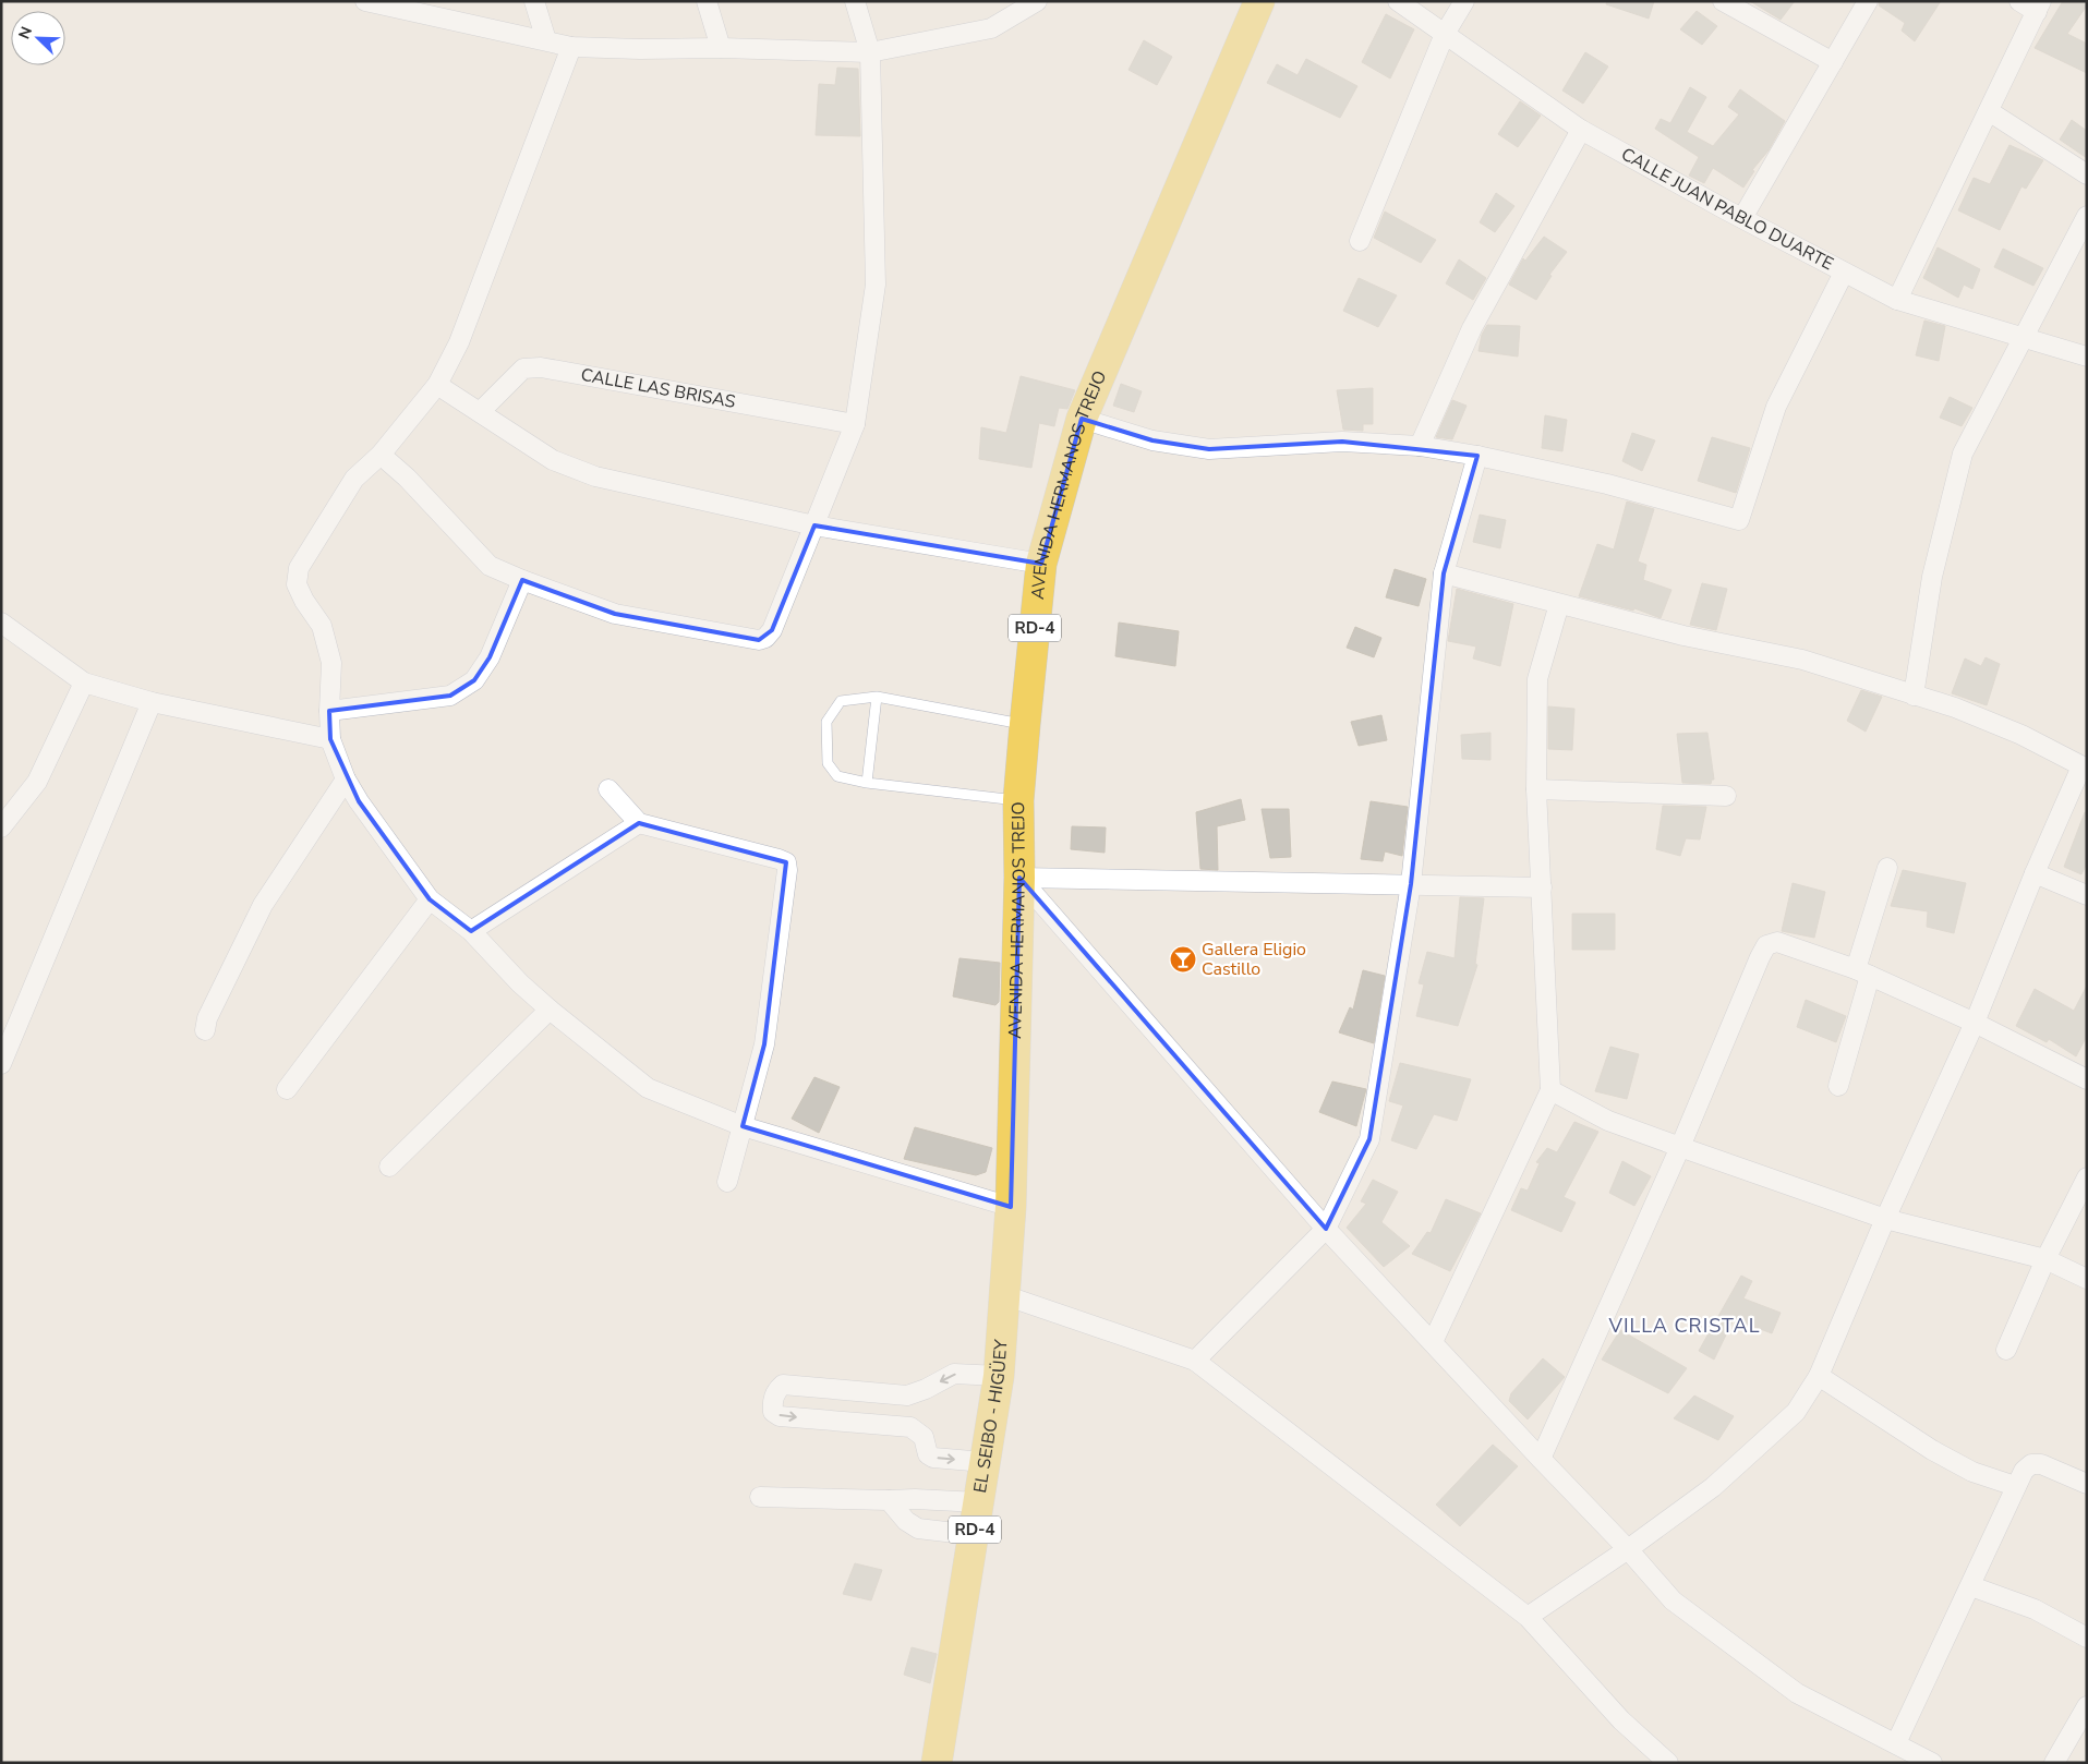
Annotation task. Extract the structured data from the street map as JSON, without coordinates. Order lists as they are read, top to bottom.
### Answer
{
  "streets": {
    "main road": ["AVENIDA HERMANOS TREJO", "RD-4", "EL SEIBO - HIGÜEY"],
    "street": ["CALLE JUAN PABLO DUARTE", "CALLE LAS BRISAS"]
  },
  "crossings": [
    ["AVENIDA HERMANOS TREJO", "EL SEIBO - HIGÜEY"]
  ],
  "districts": ["VILLA CRISTAL"],
  "places": {
    "bar": ["Gallera Eligio Castillo"]
  },
  "north": "top left"
}
